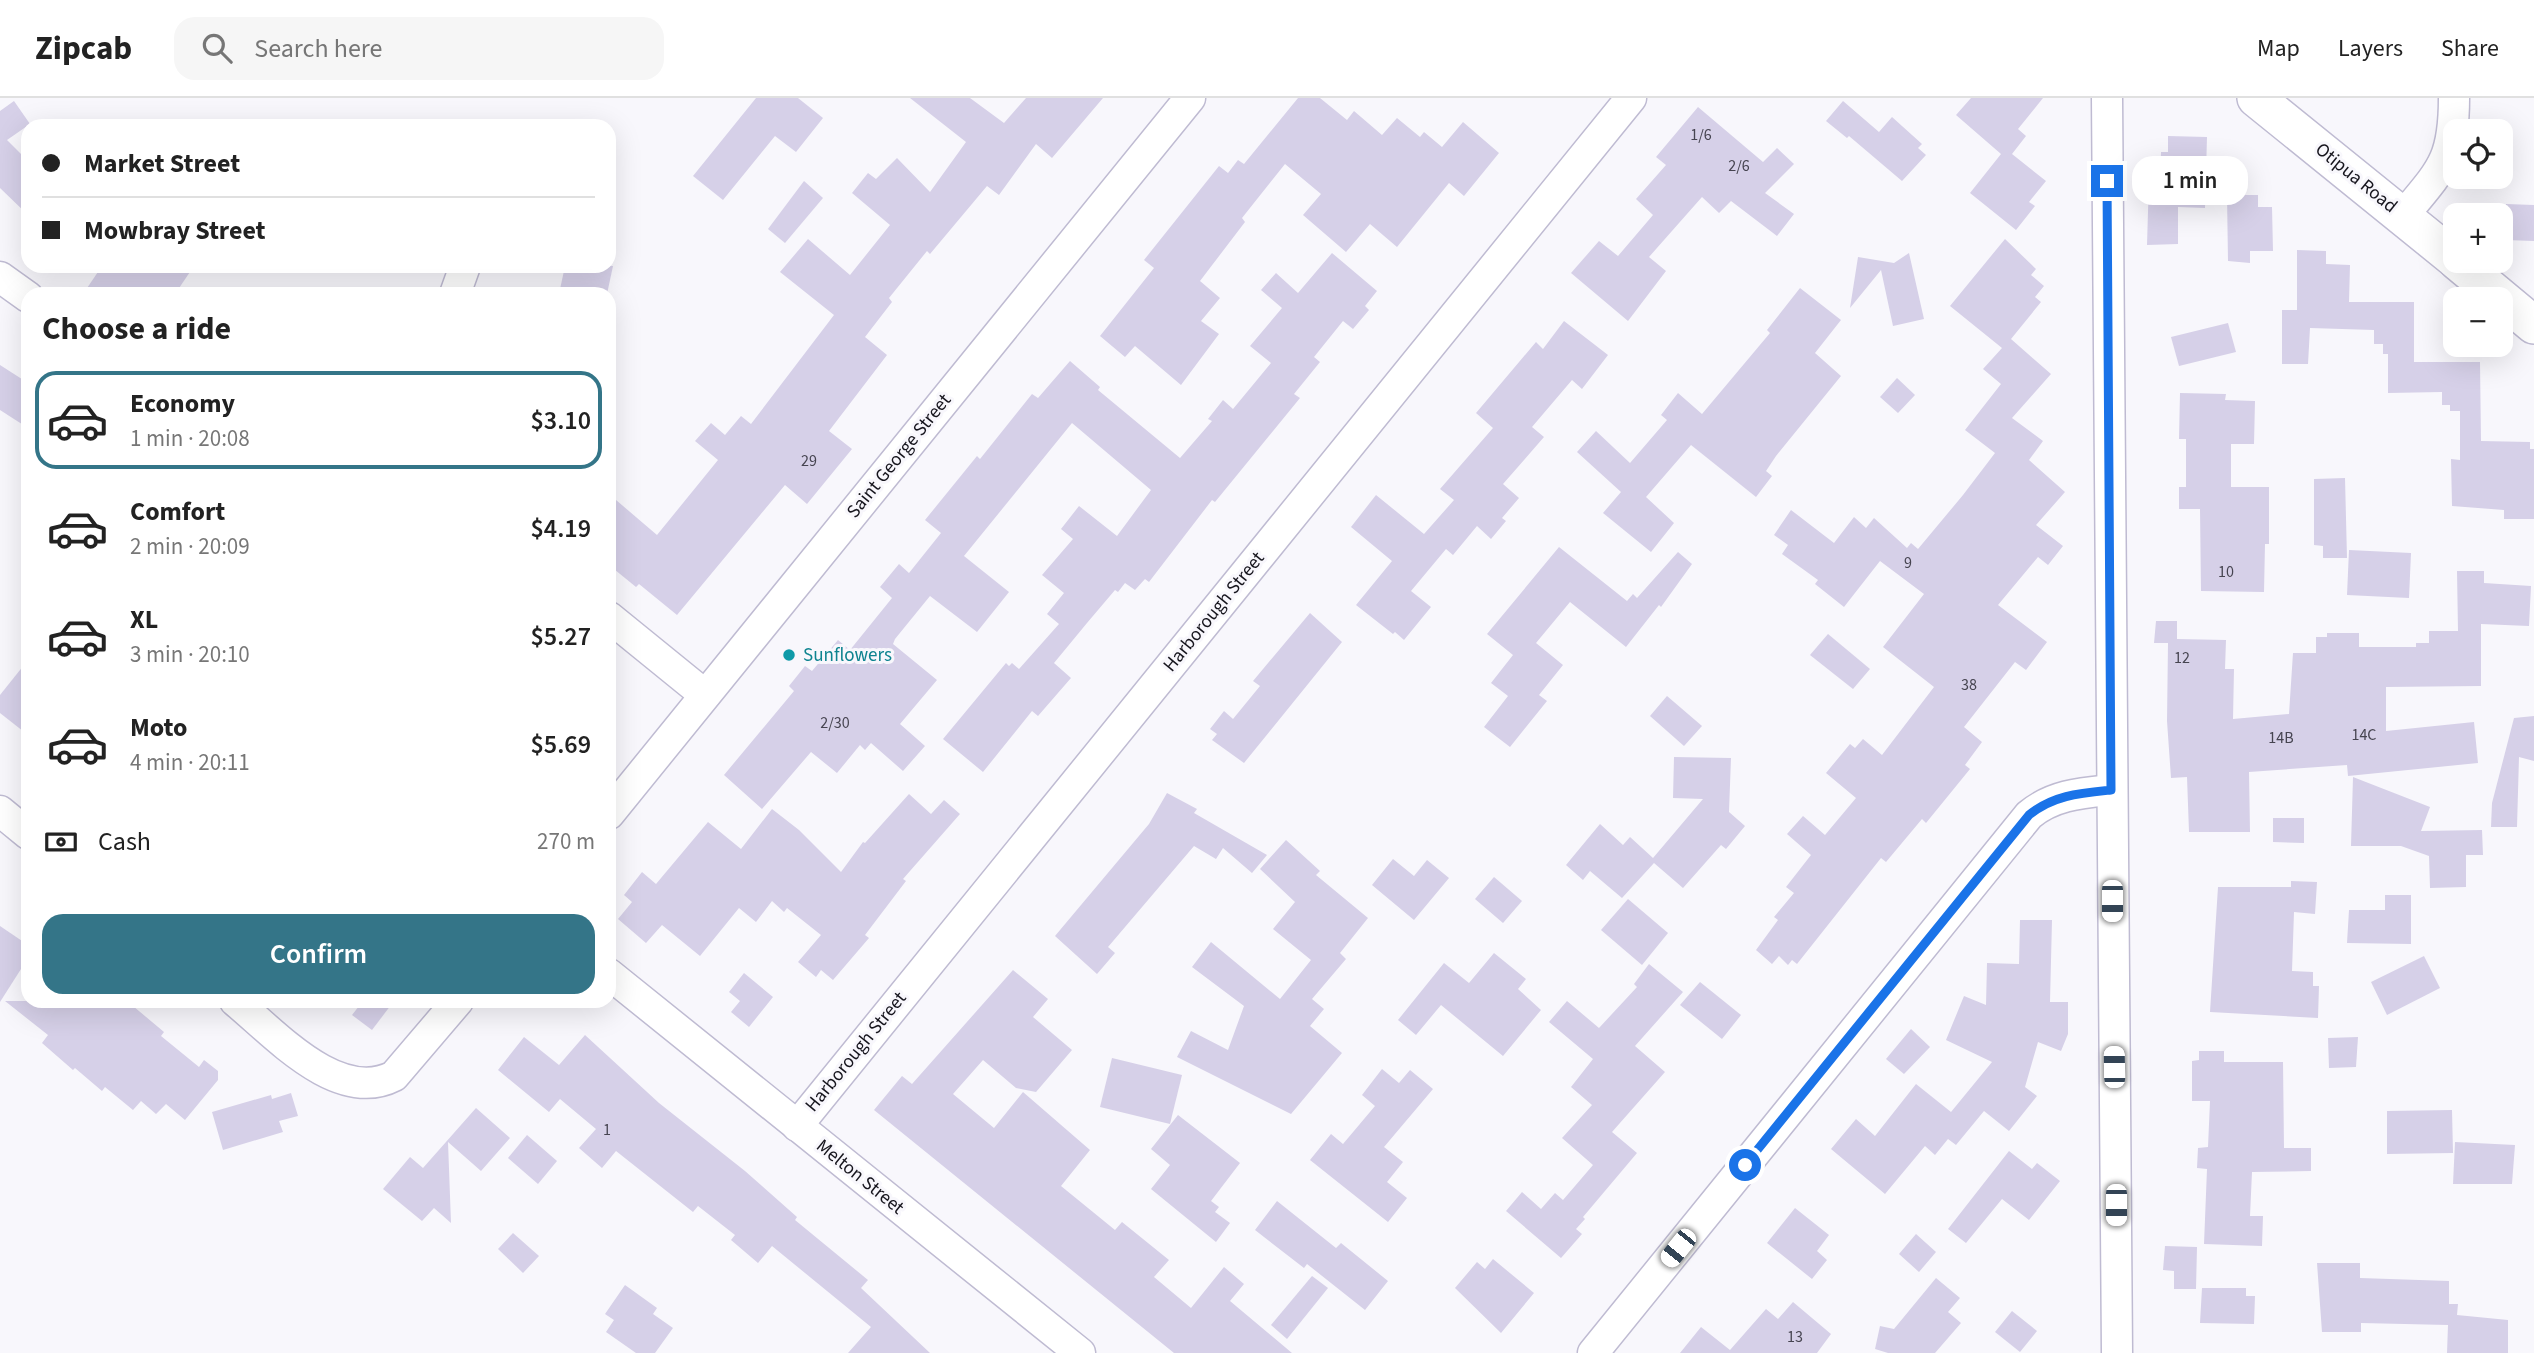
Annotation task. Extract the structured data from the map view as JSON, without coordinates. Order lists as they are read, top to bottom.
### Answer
{
  "streets": {
    "street": [
      "Otipua Road",
      "Saint George Street",
      "Harborough Street",
      "Melton Street"
    ]
  },
  "crossings": [
    ["Harborough Street", "Melton Street"]
  ],
  "places": ["Sunflowers"],
  "house_numbers": [
    "1/6",
    "2/6",
    "29",
    "9",
    "10",
    "12",
    "38",
    "2/30",
    "14C",
    "14B",
    "1",
    "13"
  ],
  "page": {
    "header": "Zipcab",
    "search": "Search here",
    "nav": ["Map", "Layers", "Share"],
    "map_buttons": ["+", "−"],
    "banner": ["Market Street", "Mowbray Street"],
    "bubble": "1 min",
    "heading": "Choose a ride",
    "list": [
      {
        "name": "Economy",
        "note": "1 min · 20:08",
        "value": "$3.10"
      },
      {
        "name": "Comfort",
        "note": "2 min · 20:09",
        "value": "$4.19"
      },
      {
        "name": "XL",
        "note": "3 min · 20:10",
        "value": "$5.27"
      },
      {
        "name": "Moto",
        "note": "4 min · 20:11",
        "value": "$5.69"
      }
    ],
    "pay": ["Cash", "270 m"],
    "buttons": "Confirm"
  }
}
